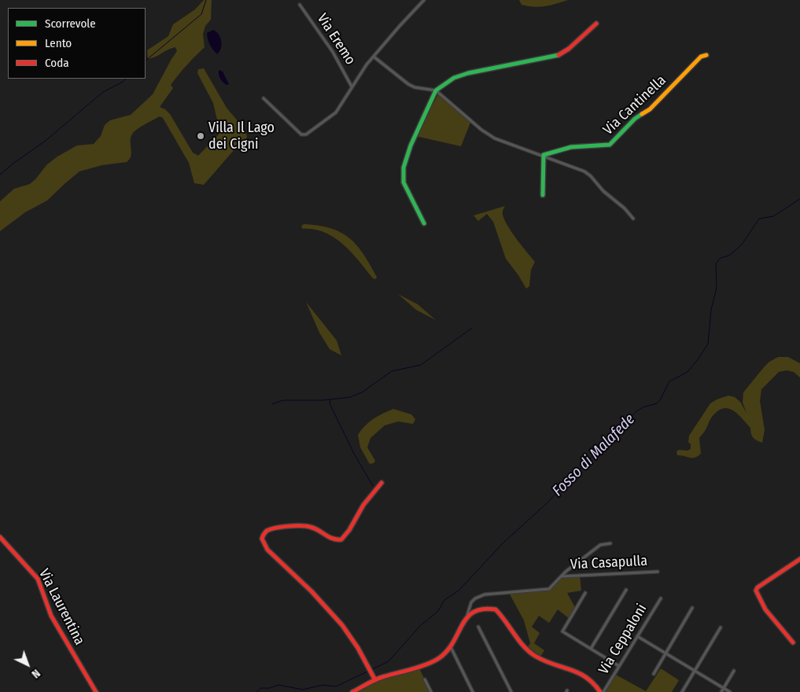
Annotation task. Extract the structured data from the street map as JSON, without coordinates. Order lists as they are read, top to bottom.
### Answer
{
  "streets": {
    "street": [
      "Via Eremo",
      "Via Cantinella",
      "Via Casapulla",
      "Via Laurentina",
      "Via Ceppaloni"
    ]
  },
  "water": ["Fosso di Malafede"],
  "places": ["Villa Il Lago dei Cigni"],
  "legend": ["Scorrevole", "Lento", "Coda"],
  "north": "bottom right"
}
